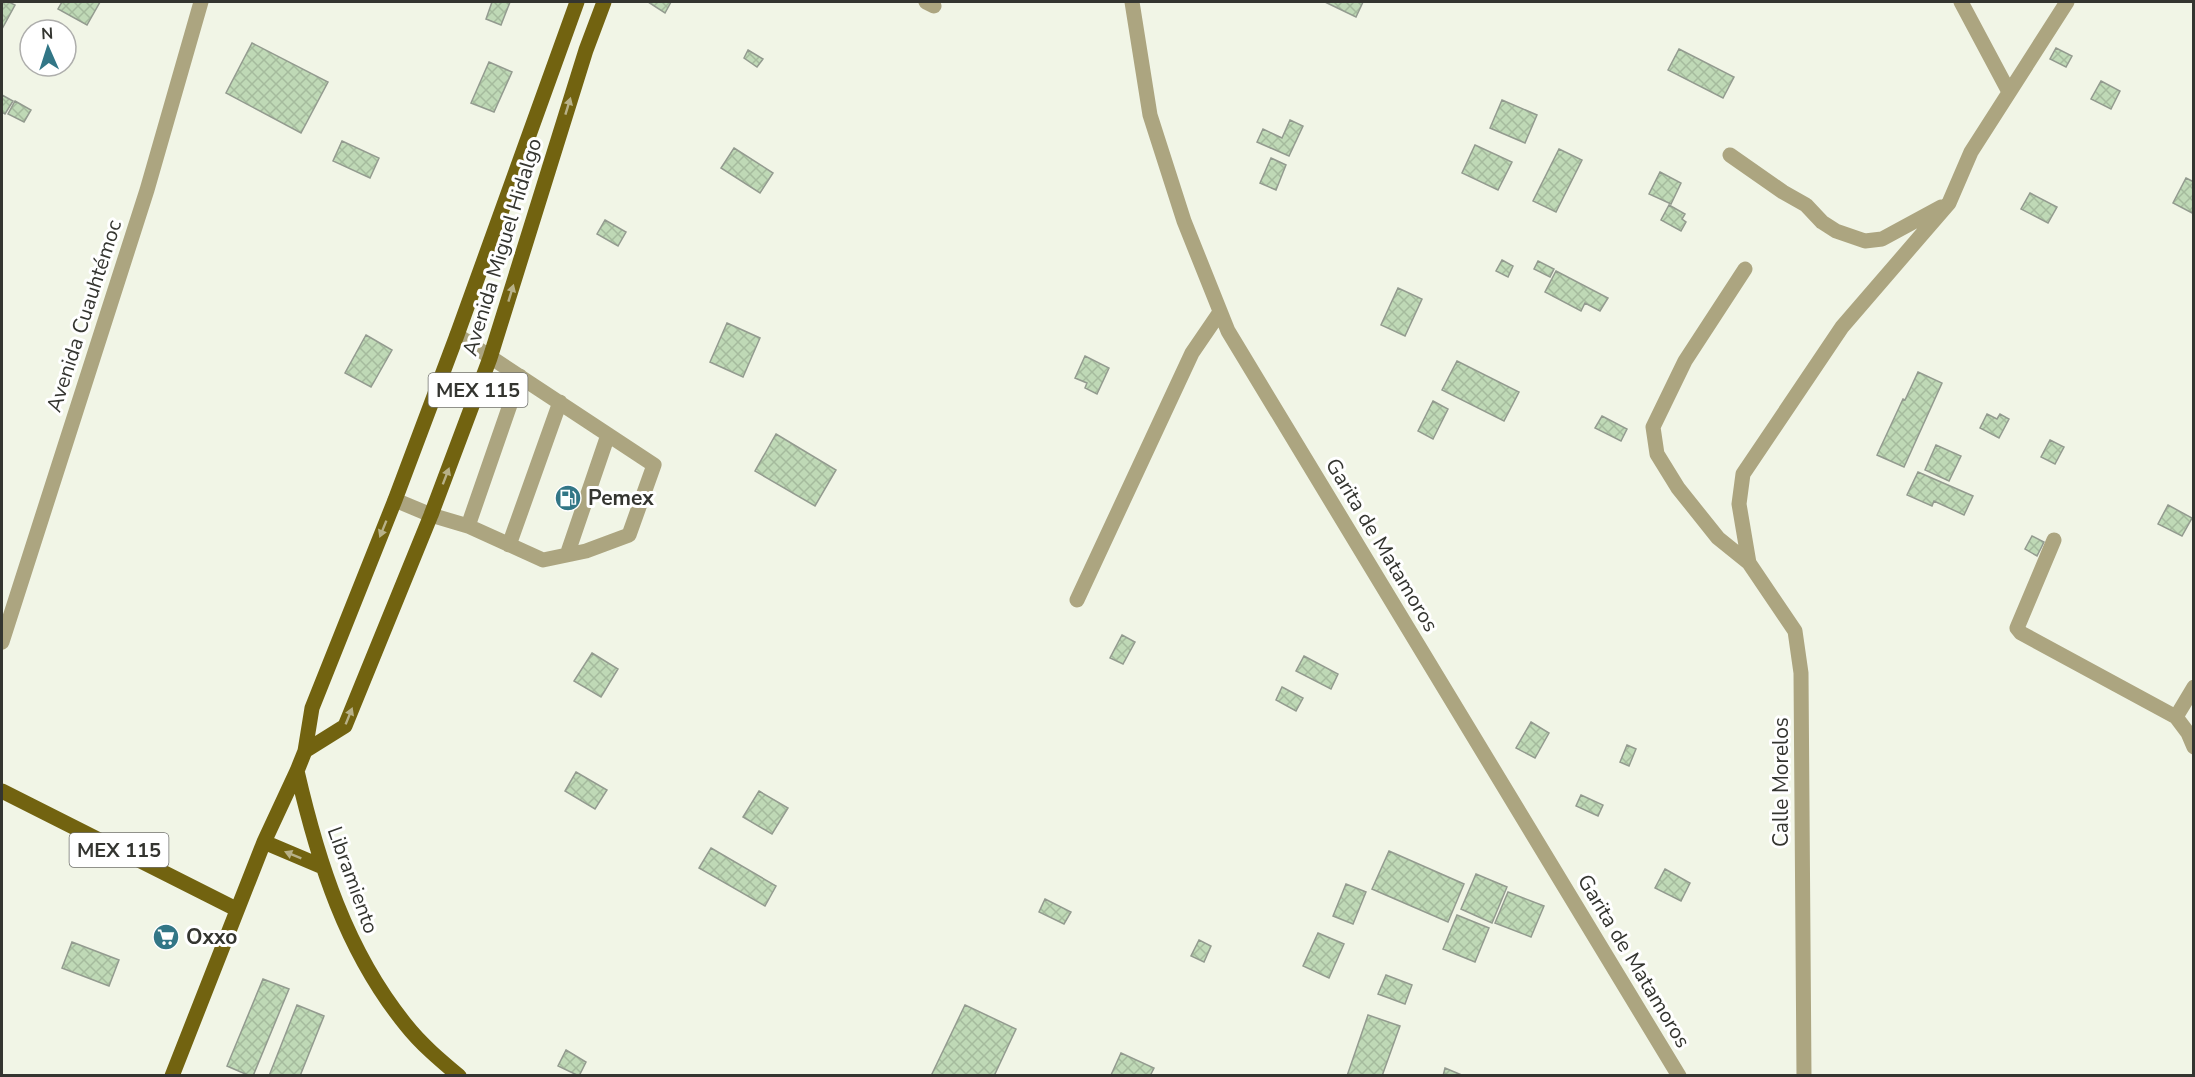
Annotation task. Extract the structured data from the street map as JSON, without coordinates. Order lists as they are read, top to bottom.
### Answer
{
  "streets": {
    "main road": ["Avenida Miguel Hidalgo", "MEX 115", "Libramiento"],
    "street": ["Avenida Cuauhtémoc", "Garita de Matamoros", "Calle Morelos"]
  },
  "crossings": [
    ["Avenida Miguel Hidalgo", "MEX 115"],
    ["Avenida Miguel Hidalgo", "Libramiento"]
  ],
  "places": {
    "fuel station": ["Pemex"],
    "supermarket": ["Oxxo"]
  },
  "north": "top"
}
